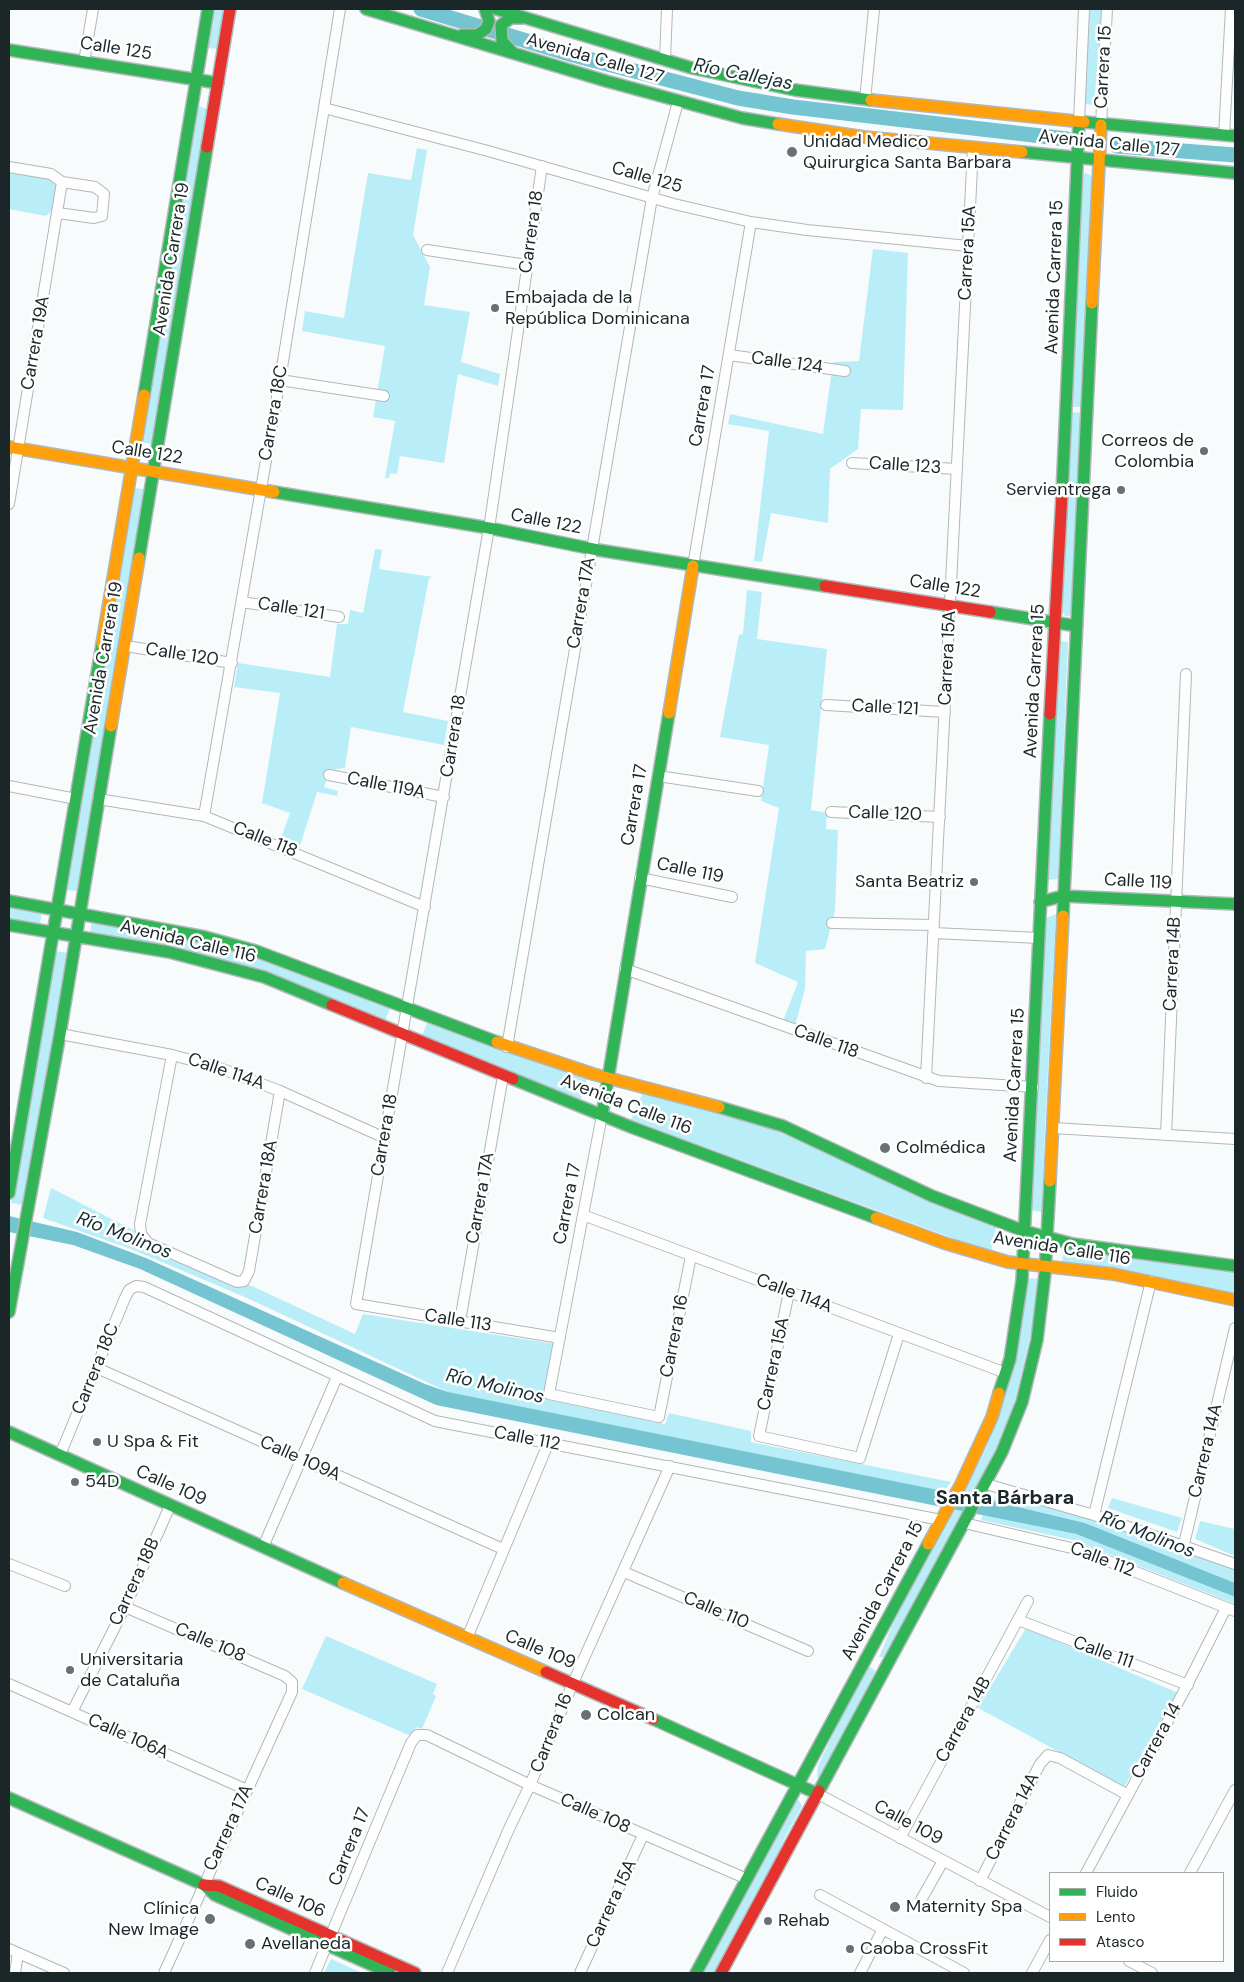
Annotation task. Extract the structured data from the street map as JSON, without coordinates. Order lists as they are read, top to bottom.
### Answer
{
  "streets": {
    "main road": [
      "Calle 125",
      "Avenida Calle 127",
      "Avenida Carrera 19",
      "Avenida Carrera 15",
      "Carrera 17",
      "Calle 122",
      "Calle 119",
      "Avenida Calle 116",
      "Calle 109",
      "Calle 106"
    ],
    "street": [
      "Carrera 15",
      "Carrera 18",
      "Carrera 15A",
      "Carrera 19A",
      "Calle 124",
      "Carrera 18C",
      "Calle 123",
      "Carrera 17A",
      "Calle 121",
      "Calle 120",
      "Calle 119A",
      "Calle 118",
      "Carrera 14B",
      "Calle 114A",
      "Carrera 18A",
      "Calle 113",
      "Carrera 16",
      "Calle 112",
      "Carrera 14A",
      "Calle 109A",
      "Carrera 18B",
      "Calle 110",
      "Calle 108",
      "Calle 111",
      "Calle 106A",
      "Carrera 14"
    ]
  },
  "crossings": [
    ["Calle 125", "Carrera 18"],
    ["Calle 125", "Carrera 15A"],
    ["Calle 125", "Avenida Carrera 19"],
    ["Calle 125", "Carrera 17"],
    ["Calle 125", "Carrera 18C"],
    ["Calle 125", "Carrera 17A"],
    ["Avenida Calle 127", "Carrera 15"],
    ["Avenida Calle 127", "Carrera 15A"],
    ["Avenida Calle 127", "Avenida Carrera 15"],
    ["Avenida Calle 127", "Carrera 17A"],
    ["Carrera 15", "Avenida Carrera 15"],
    ["Carrera 18", "Calle 122"],
    ["Carrera 18", "Calle 119A"],
    ["Carrera 18", "Calle 118"],
    ["Carrera 18", "Avenida Calle 116"],
    ["Carrera 18", "Calle 114A"],
    ["Carrera 18", "Calle 113"],
    ["Carrera 15A", "Calle 122"],
    ["Carrera 15A", "Calle 123"],
    ["Carrera 15A", "Calle 121"],
    ["Carrera 15A", "Calle 120"],
    ["Carrera 15A", "Calle 118"],
    ["Carrera 15A", "Calle 114A"],
    ["Carrera 15A", "Calle 108"],
    ["Avenida Carrera 19", "Calle 122"],
    ["Avenida Carrera 19", "Calle 118"],
    ["Avenida Carrera 19", "Avenida Calle 116"],
    ["Avenida Carrera 19", "Calle 114A"],
    ["Avenida Carrera 15", "Calle 122"],
    ["Avenida Carrera 15", "Calle 118"],
    ["Avenida Carrera 15", "Calle 119"],
    ["Avenida Carrera 15", "Avenida Calle 116"],
    ["Avenida Carrera 15", "Calle 114A"],
    ["Avenida Carrera 15", "Calle 112"],
    ["Avenida Carrera 15", "Calle 109"],
    ["Avenida Carrera 15", "Calle 108"],
    ["Carrera 19A", "Calle 122"],
    ["Calle 124", "Carrera 17"],
    ["Carrera 17", "Calle 122"],
    ["Carrera 17", "Calle 118"],
    ["Carrera 17", "Calle 119"],
    ["Carrera 17", "Avenida Calle 116"],
    ["Carrera 17", "Calle 114A"],
    ["Carrera 17", "Calle 113"],
    ["Carrera 17", "Carrera 16"],
    ["Carrera 17", "Calle 108"],
    ["Carrera 17", "Calle 106"],
    ["Carrera 18C", "Calle 122"],
    ["Carrera 18C", "Calle 121"],
    ["Carrera 18C", "Calle 120"],
    ["Carrera 18C", "Calle 118"],
    ["Carrera 18C", "Calle 112"],
    ["Carrera 18C", "Calle 109A"],
    ["Carrera 18C", "Calle 109"],
    ["Calle 122", "Carrera 17A"],
    ["Carrera 17A", "Avenida Calle 116"],
    ["Carrera 17A", "Calle 113"],
    ["Carrera 17A", "Calle 108"],
    ["Carrera 17A", "Calle 106A"],
    ["Carrera 17A", "Calle 106"],
    ["Calle 119", "Carrera 14B"],
    ["Carrera 14B", "Calle 109"],
    ["Carrera 14B", "Calle 111"],
    ["Calle 114A", "Carrera 18A"],
    ["Calle 114A", "Carrera 16"],
    ["Carrera 16", "Calle 112"],
    ["Carrera 16", "Calle 109"],
    ["Carrera 16", "Calle 110"],
    ["Carrera 16", "Calle 108"],
    ["Calle 112", "Carrera 14"],
    ["Carrera 14A", "Calle 109"],
    ["Carrera 14A", "Carrera 14"],
    ["Calle 109", "Carrera 18B"],
    ["Carrera 18B", "Calle 108"],
    ["Carrera 18B", "Calle 106A"],
    ["Calle 111", "Carrera 14"]
  ],
  "districts": ["Santa Bárbara"],
  "water": ["Río Callejas", "Río Molinos"],
  "places": [
    "Unidad Medico Quirurgica Santa Barbara",
    "Embajada de la República Dominicana",
    "Correos de Colombia",
    "Servientrega",
    "Santa Beatriz",
    "Colmédica",
    "U Spa & Fit",
    "54D",
    "Universitaria de Cataluña",
    "Colcan",
    "Maternity Spa",
    "Clínica New Image",
    "Rehab",
    "Avellaneda",
    "Caoba CrossFit"
  ],
  "legend": ["Fluido", "Lento", "Atasco"]
}
